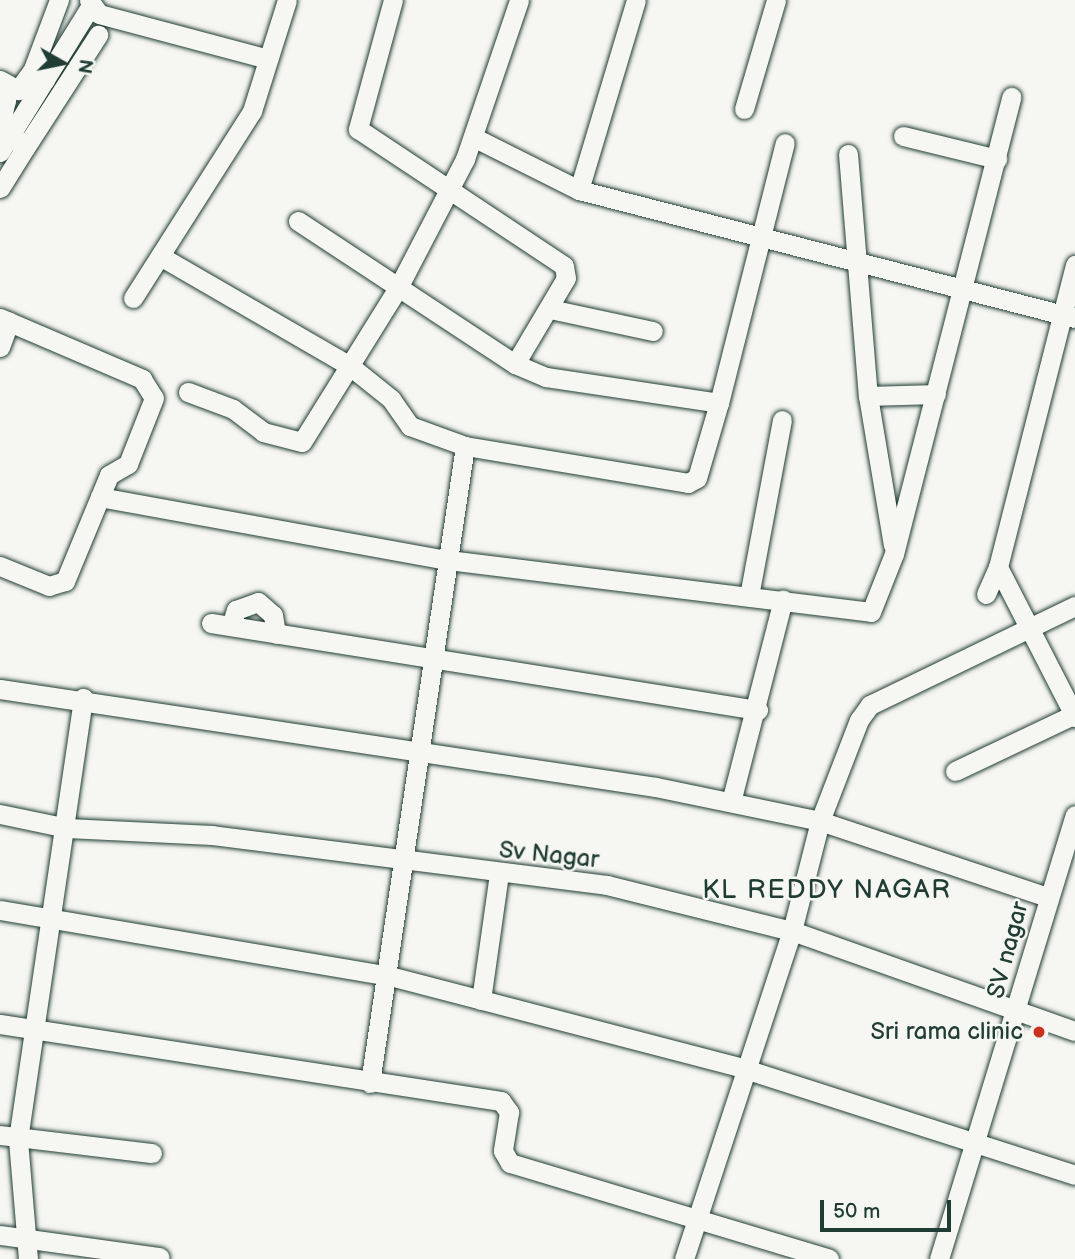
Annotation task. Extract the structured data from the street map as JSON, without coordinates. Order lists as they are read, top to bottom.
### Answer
{
  "streets": {
    "street": ["Sv Nagar", "SV nagar"]
  },
  "crossings": [
    ["Sv Nagar", "SV nagar"]
  ],
  "districts": ["KL REDDY NAGAR"],
  "places": ["Sri rama clinic"],
  "scale_bar": "50 m",
  "north": "right"
}
